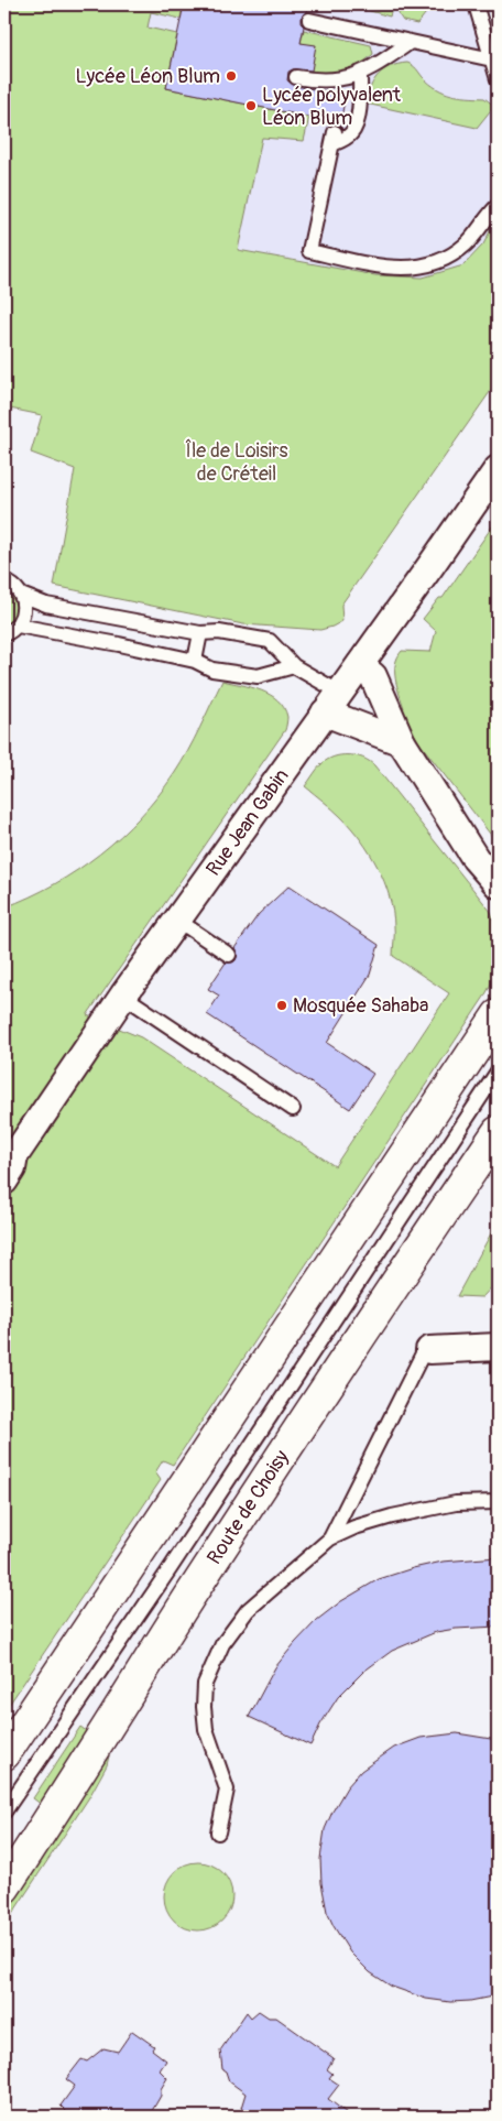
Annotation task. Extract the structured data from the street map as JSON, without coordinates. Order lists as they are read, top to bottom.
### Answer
{
  "streets": {
    "main road": ["Route de Choisy"],
    "street": ["Rue Jean Gabin"]
  },
  "parks": ["Île de Loisirs de Créteil"],
  "places": ["Lycée Léon Blum", "Lycée polyvalent Léon Blum", "Mosquée Sahaba"]
}
